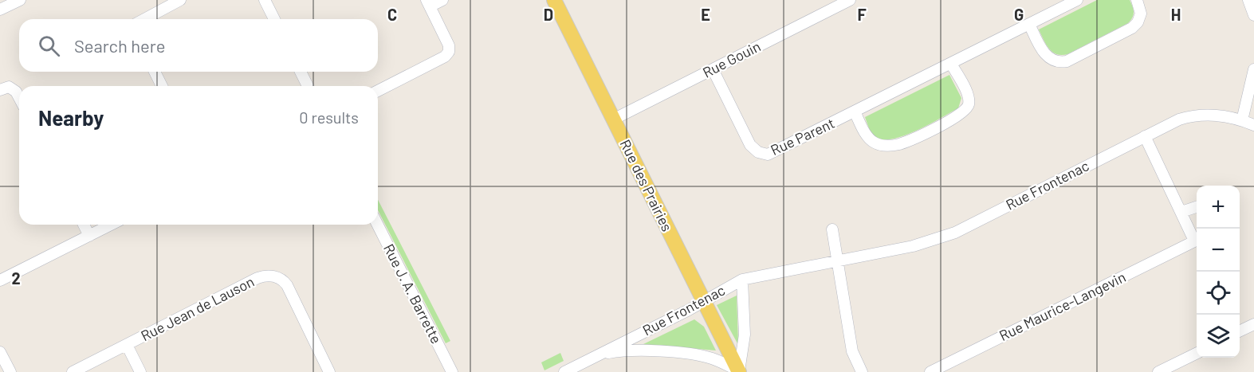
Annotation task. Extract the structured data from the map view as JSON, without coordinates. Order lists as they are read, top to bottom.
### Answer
{
  "streets": {
    "main road": ["Rue des Prairies"],
    "street": [
      "Rue Gouin",
      "Rue Parent",
      "Rue Frontenac",
      "Rue J. A. Barrette",
      "Rue Maurice-Langevin",
      "Rue Jean de Lauson"
    ]
  },
  "crossings": [
    ["Rue Gouin", "Rue Parent"],
    ["Rue Gouin", "Rue des Prairies"],
    ["Rue des Prairies", "Rue Frontenac"],
    ["Rue Frontenac", "Rue Maurice-Langevin"]
  ],
  "page": {
    "search": "Search here",
    "heading": ["Nearby", "0 results"],
    "map_buttons": ["+", "−"]
  },
  "grid": {
    "columns": [
      "C",
      "D",
      "E",
      "F",
      "G",
      "H"
    ],
    "rows": ["2"]
  }
}
